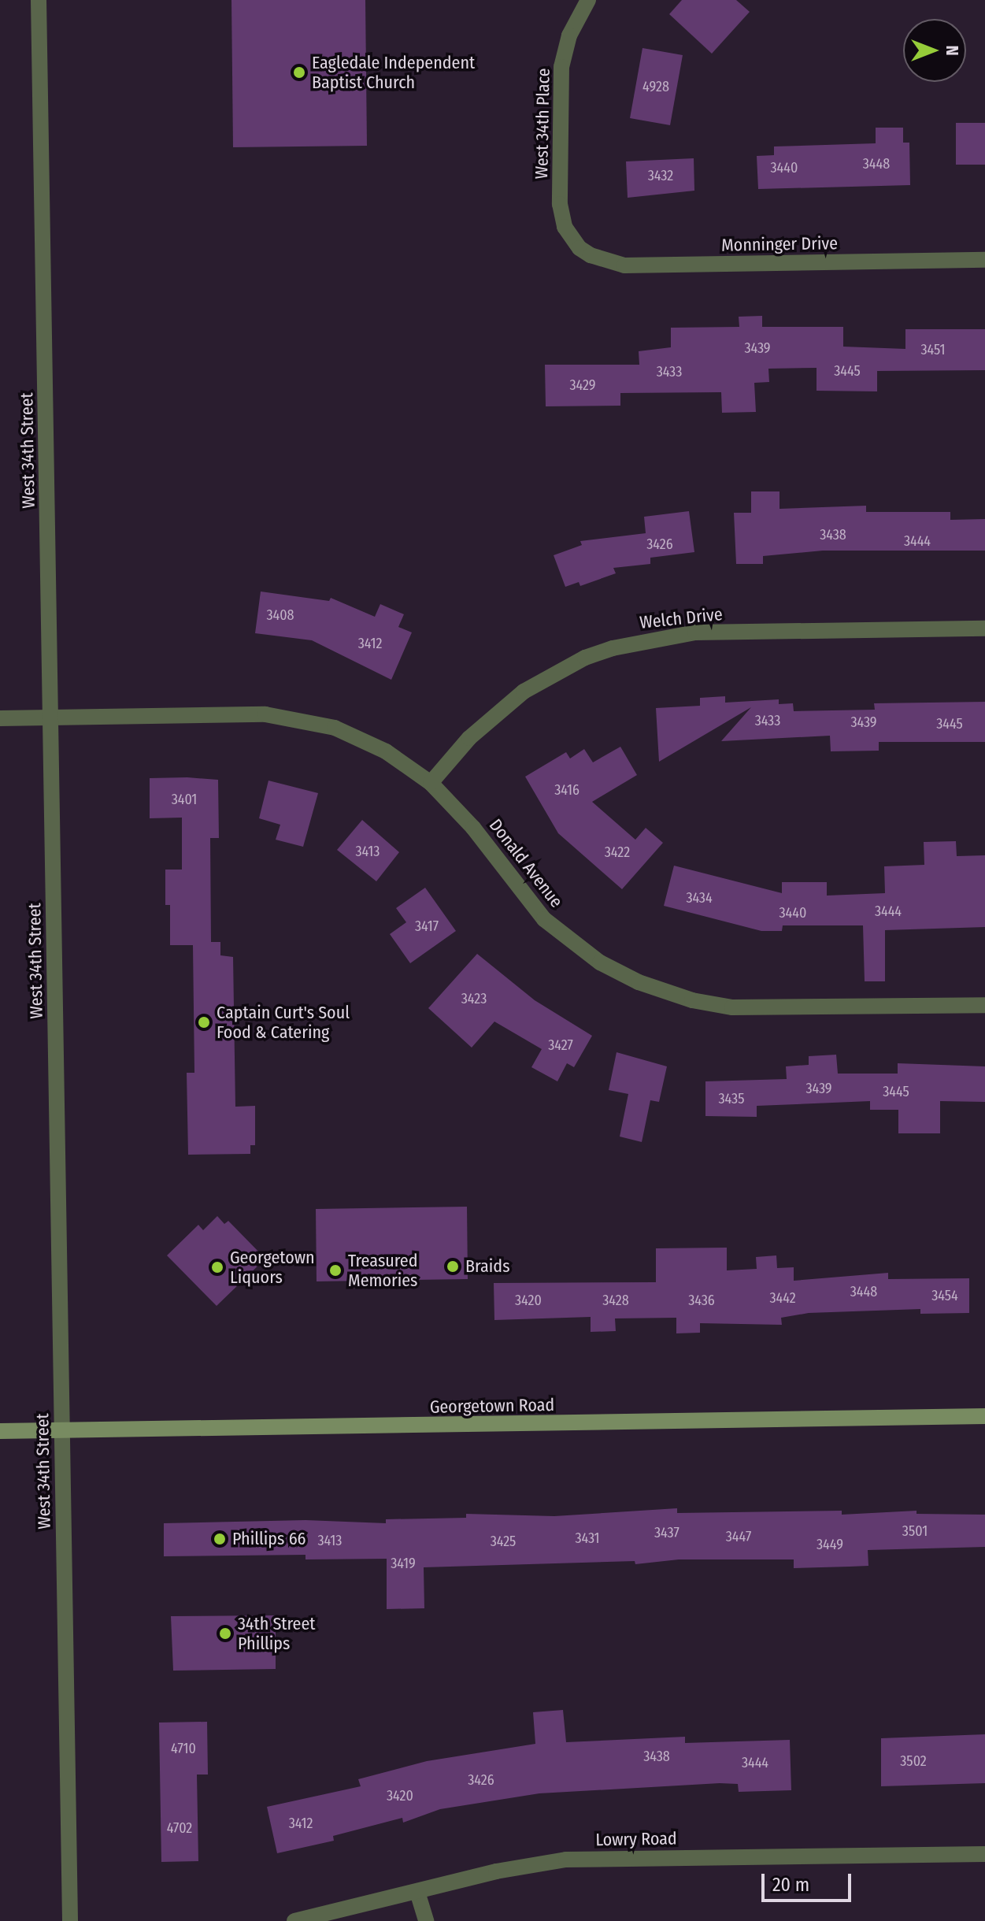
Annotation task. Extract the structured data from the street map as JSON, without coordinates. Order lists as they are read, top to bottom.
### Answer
{
  "streets": {
    "main road": ["Georgetown Road"],
    "street": [
      "West 34th Place",
      "Monninger Drive",
      "West 34th Street",
      "Welch Drive",
      "Donald Avenue",
      "Lowry Road"
    ]
  },
  "crossings": [
    ["West 34th Place", "Monninger Drive"],
    ["West 34th Street", "Donald Avenue"],
    ["West 34th Street", "Georgetown Road"],
    ["Welch Drive", "Donald Avenue"]
  ],
  "places": [
    "Eagledale Independent Baptist Church",
    "Captain Curt's Soul Food & Catering",
    "Braids",
    "Georgetown Liquors",
    "Treasured Memories",
    "Phillips 66",
    "34th Street Phillips"
  ],
  "house_numbers": [
    "4928",
    "3448",
    "3440",
    "3432",
    "3439",
    "3451",
    "3445",
    "3433",
    "3429",
    "3438",
    "3444",
    "3426",
    "3408",
    "3412",
    "3433",
    "3439",
    "3445",
    "3416",
    "3401",
    "3413",
    "3422",
    "3434",
    "3444",
    "3440",
    "3417",
    "3423",
    "3427",
    "3439",
    "3445",
    "3435",
    "3448",
    "3454",
    "3442",
    "3420",
    "3428",
    "3436",
    "3501",
    "3437",
    "3447",
    "3431",
    "3413",
    "3425",
    "3449",
    "3419",
    "4710",
    "3438",
    "3502",
    "3444",
    "3426",
    "3420",
    "3412",
    "4702"
  ],
  "scale_bar": "20 m",
  "north": "right"
}
